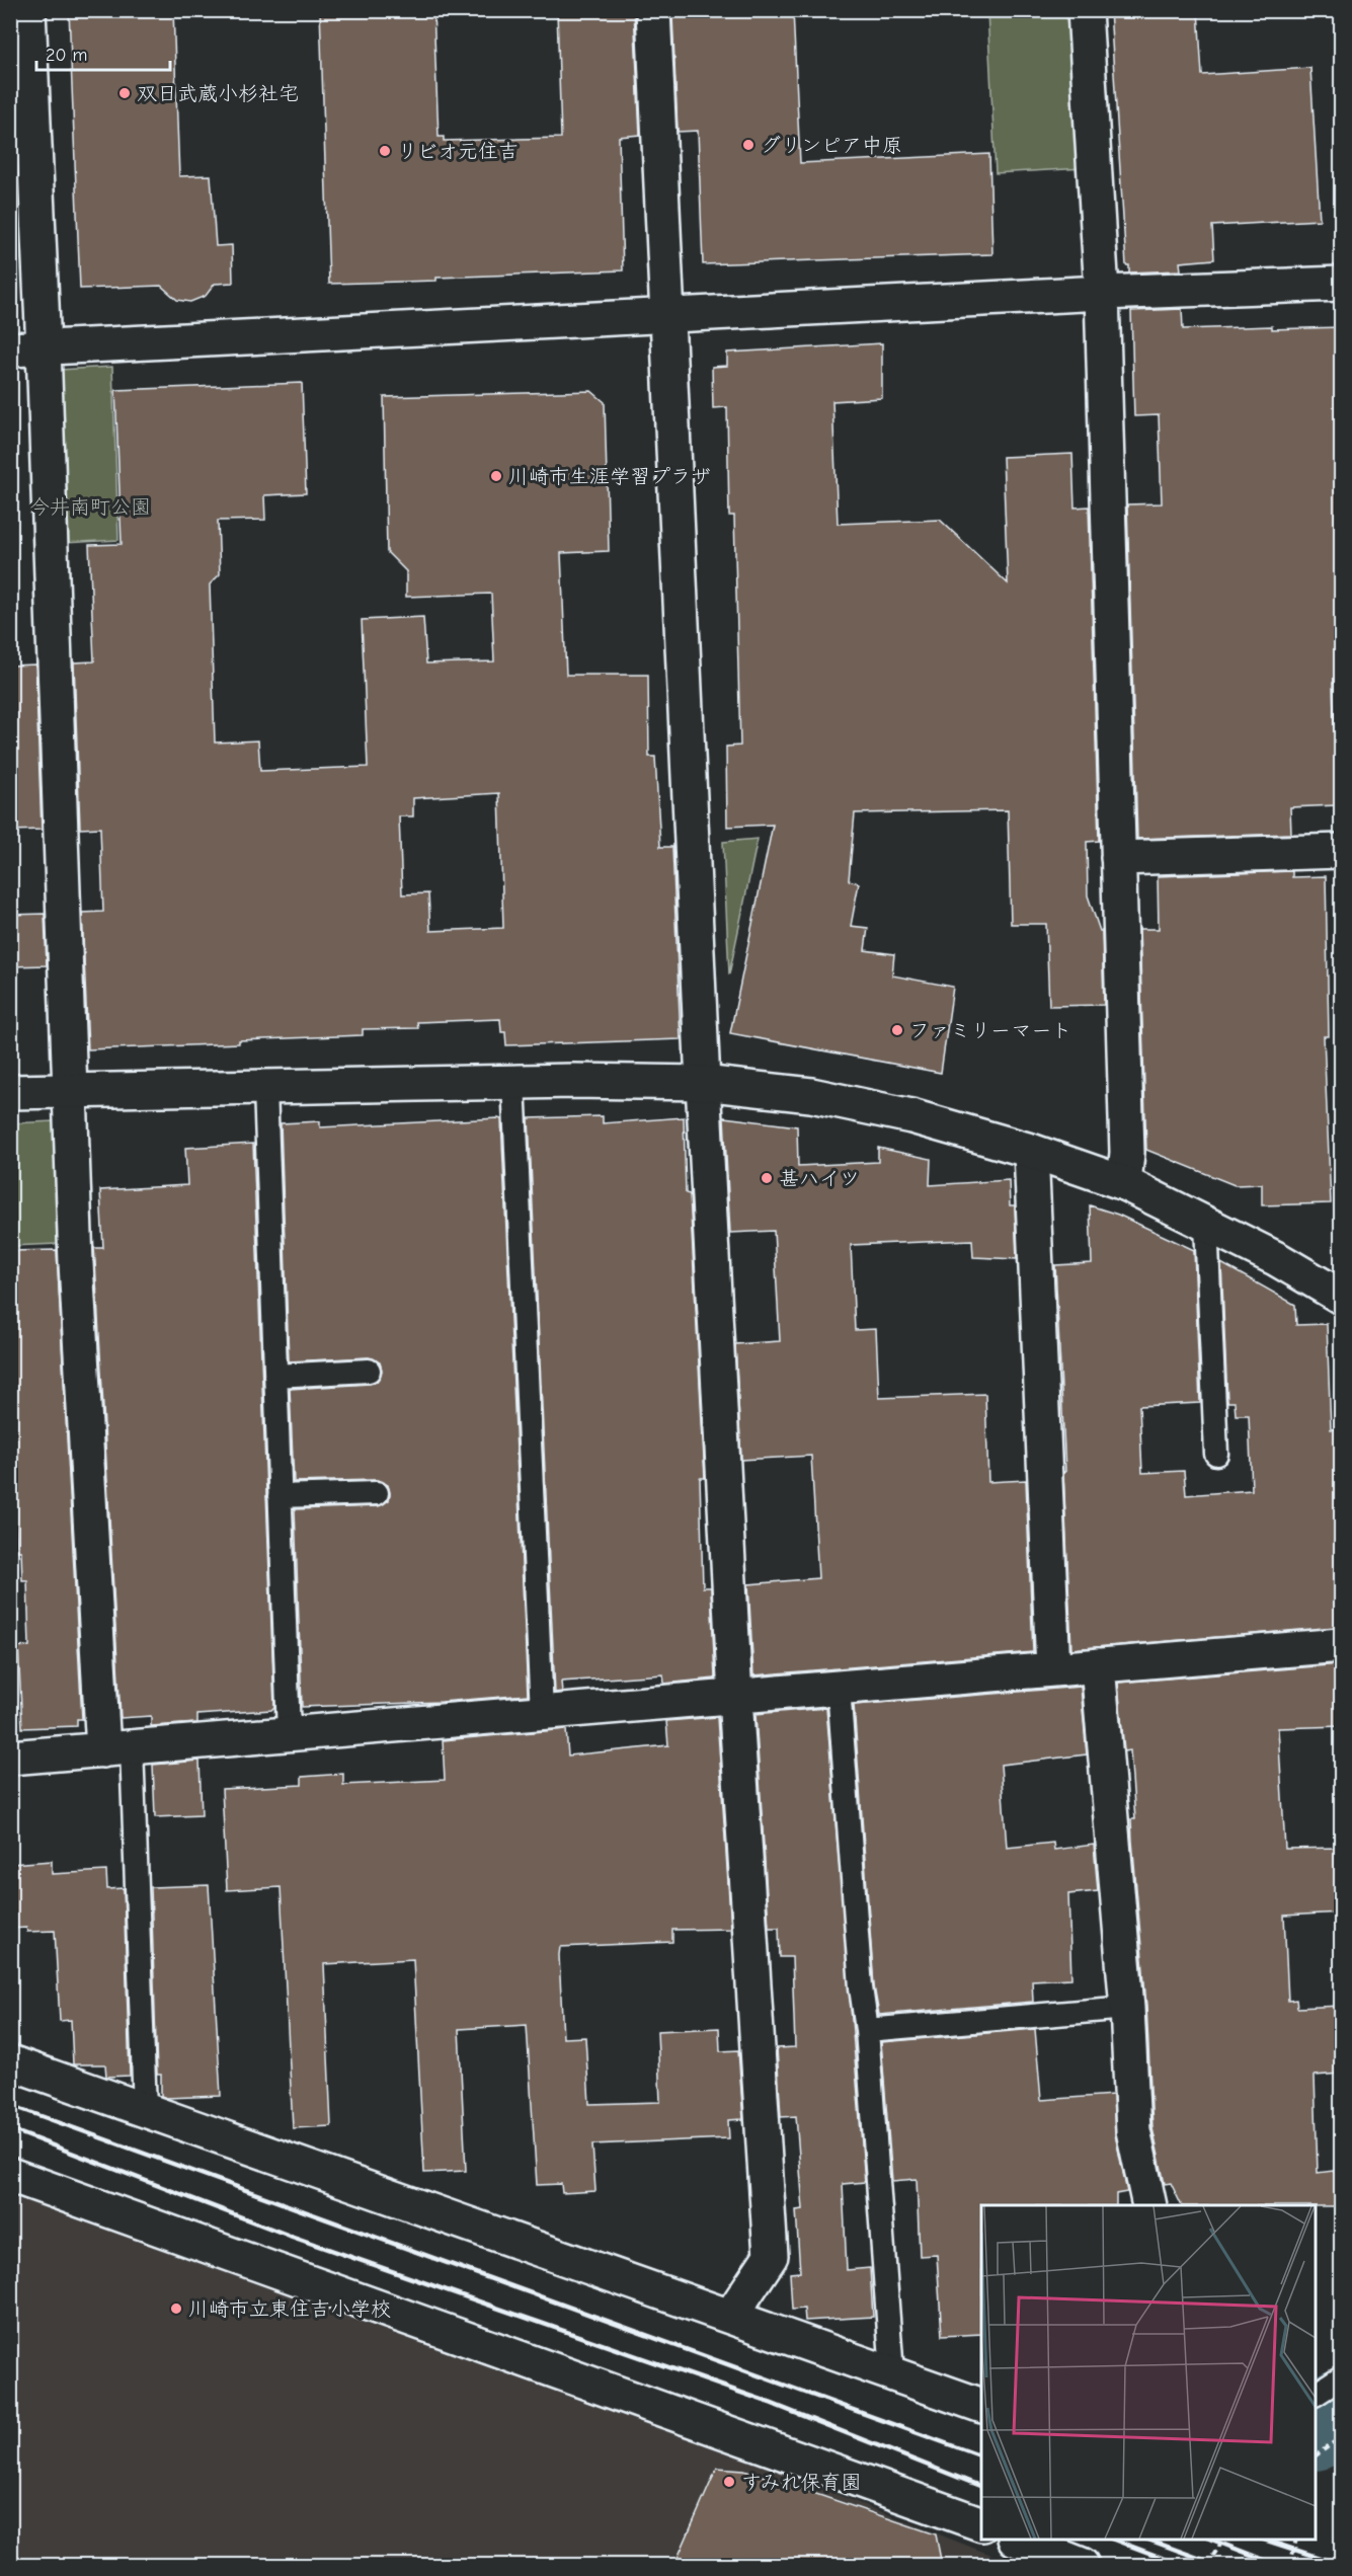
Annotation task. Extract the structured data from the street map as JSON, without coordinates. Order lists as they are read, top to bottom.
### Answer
{
  "parks": ["今井南町公園"],
  "places": [
    "双日武蔵小杉社宅",
    "グリンピア中原",
    "リビオ元住吉",
    "川崎市生涯学習プラザ",
    "ファミリーマート",
    "甚ハイツ",
    "川崎市立東住吉小学校",
    "すみれ保育園"
  ],
  "scale_bar": "20 m"
}
